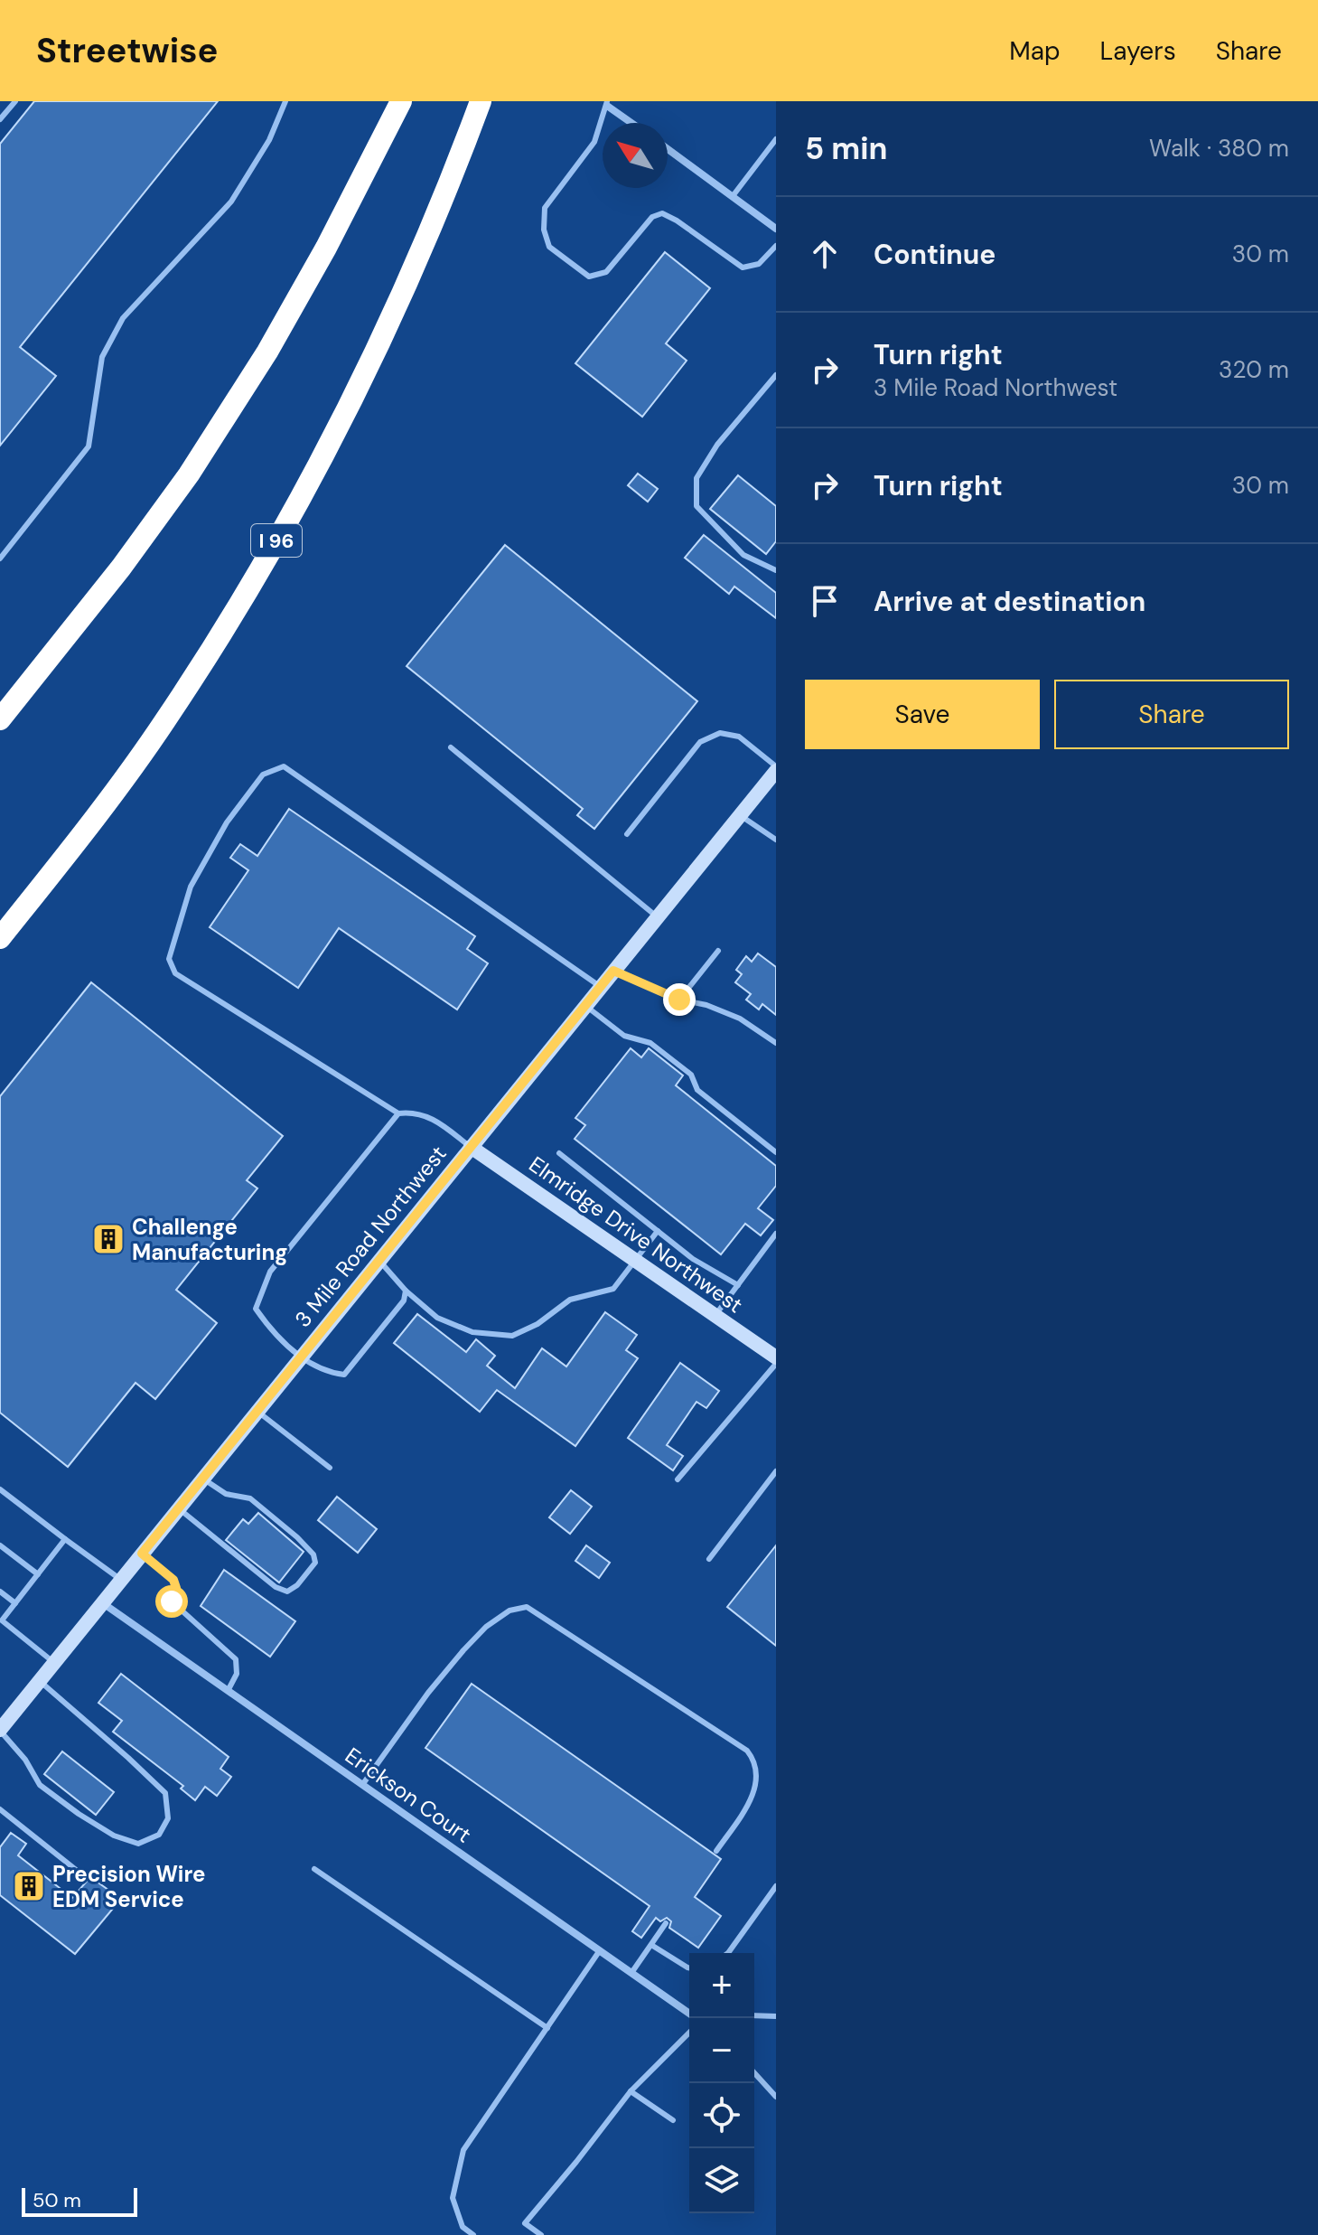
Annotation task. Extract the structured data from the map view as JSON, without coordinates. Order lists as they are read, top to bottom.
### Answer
{
  "streets": {
    "highway": ["I 96"],
    "main road": ["Elmridge Drive Northwest", "3 Mile Road Northwest"],
    "street": ["Erickson Court"]
  },
  "crossings": [
    ["Elmridge Drive Northwest", "3 Mile Road Northwest"],
    ["3 Mile Road Northwest", "Erickson Court"]
  ],
  "places": {
    "building": ["Challenge Manufacturing", "Precision Wire EDM Service"]
  },
  "scale_bar": "50 m",
  "north": "top left",
  "page": {
    "header": "Streetwise",
    "nav": ["Map", "Layers", "Share"],
    "heading": ["5 min", "Walk · 380 m"],
    "list": [
      ["Continue", "30 m"],
      ["Turn right", "3 Mile Road Northwest", "320 m"],
      ["Turn right", "30 m"],
      "Arrive at destination"
    ],
    "buttons": ["Save", "Share"],
    "map_buttons": ["+", "−"],
    "scale": "50 m"
  }
}
